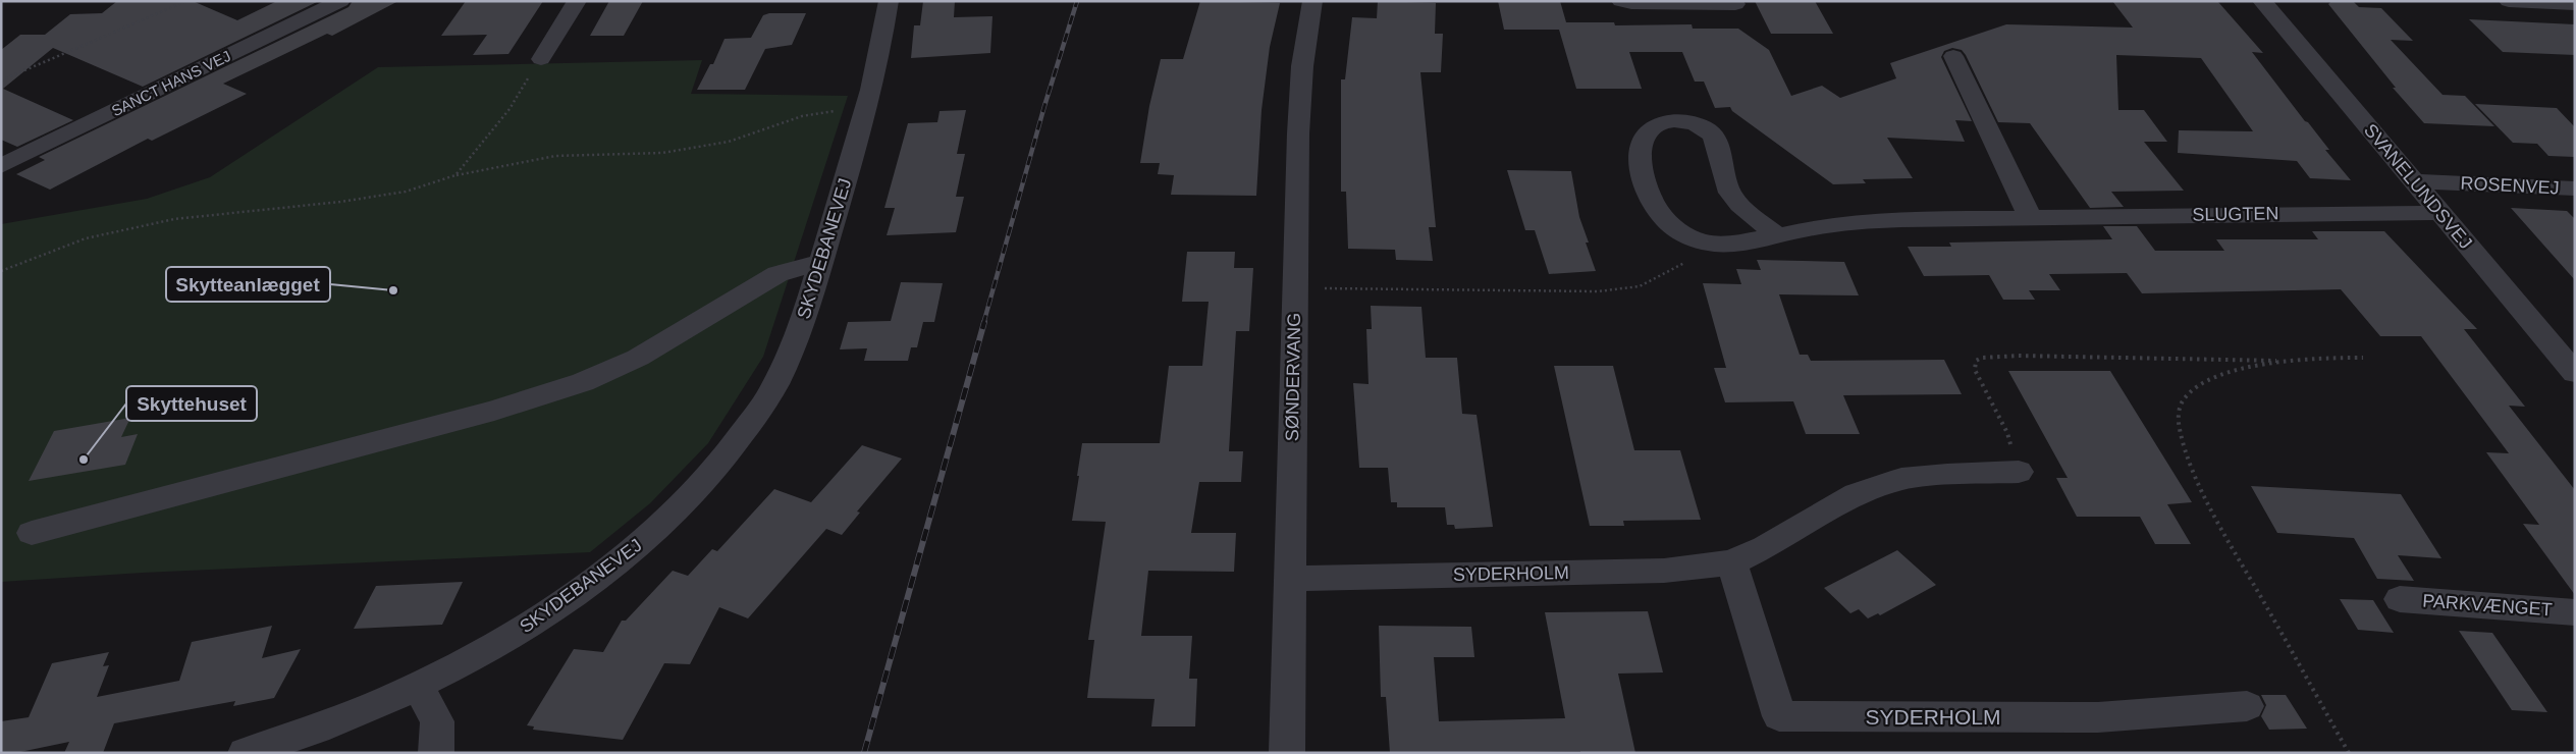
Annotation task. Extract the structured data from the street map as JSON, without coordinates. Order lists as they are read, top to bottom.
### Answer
{
  "streets": {
    "street": [
      "SANCT HANS VEJ",
      "ROSENVEJ",
      "SVANELUNDSVEJ",
      "SLUGTEN",
      "SKYDEBANEVEJ",
      "SØNDERVANG",
      "SYDERHOLM",
      "PARKVÆNGET"
    ]
  },
  "crossings": [
    ["ROSENVEJ", "SVANELUNDSVEJ"],
    ["SVANELUNDSVEJ", "SLUGTEN"],
    ["SØNDERVANG", "SYDERHOLM"]
  ],
  "places": ["Skytteanlægget", "Skyttehuset"]
}
